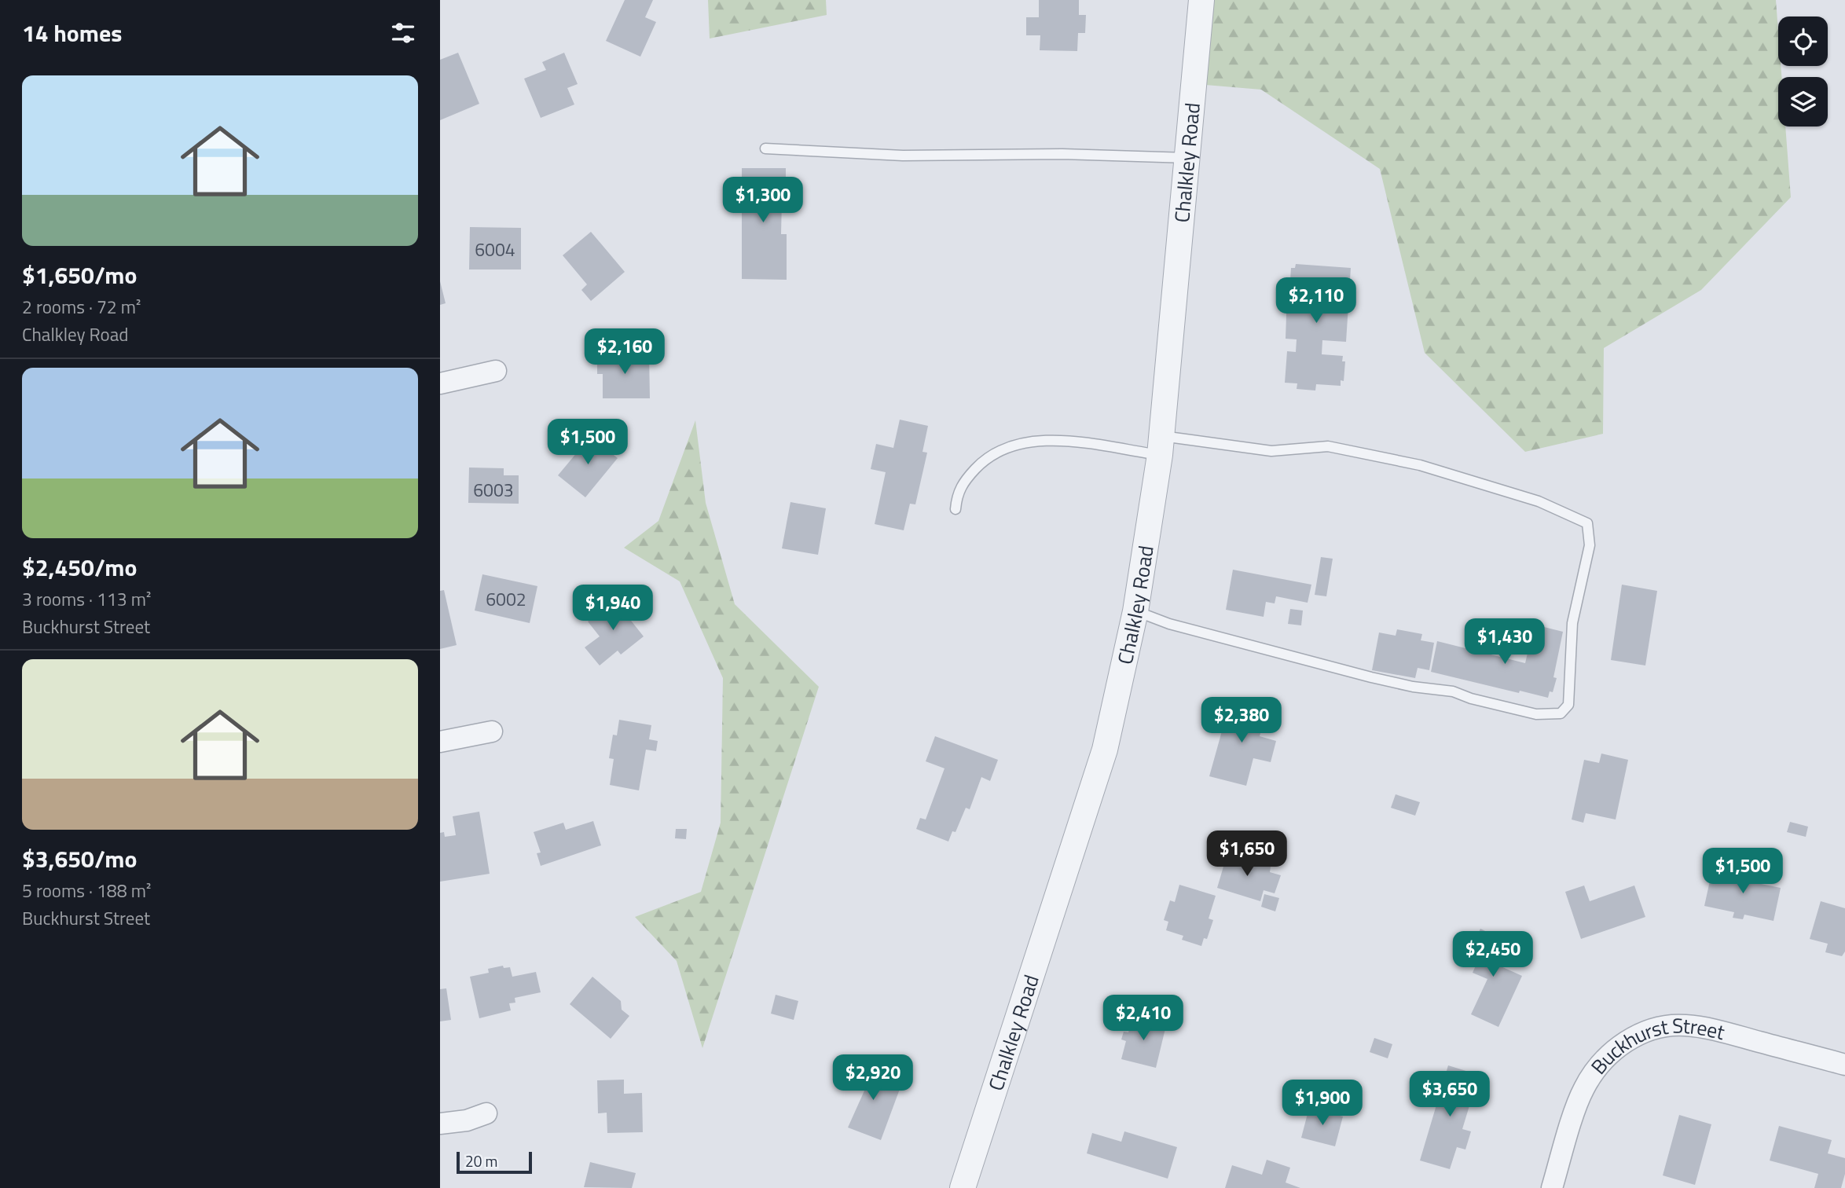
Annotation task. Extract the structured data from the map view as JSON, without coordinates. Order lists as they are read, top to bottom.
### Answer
{
  "streets": {
    "street": ["Chalkley Road", "Buckhurst Street"]
  },
  "house_numbers": ["6004", "6003", "6002"],
  "scale_bar": "20 m",
  "page": {
    "heading": "14 homes",
    "list": [
      {
        "name": "$1,650/mo",
        "note": "2 rooms · 72 m² · Chalkley Road"
      },
      {
        "name": "$2,450/mo",
        "note": "3 rooms · 113 m² · Buckhurst Street"
      },
      {
        "name": "$3,650/mo",
        "note": "5 rooms · 188 m² · Buckhurst Street"
      }
    ],
    "price": [
      "$1,300",
      "$2,110",
      "$2,160",
      "$1,500",
      "$1,940",
      "$1,430",
      "$2,380",
      "$1,650",
      "$1,500",
      "$2,450",
      "$2,410",
      "$2,920",
      "$3,650",
      "$1,900"
    ],
    "scale": "20 m"
  }
}
